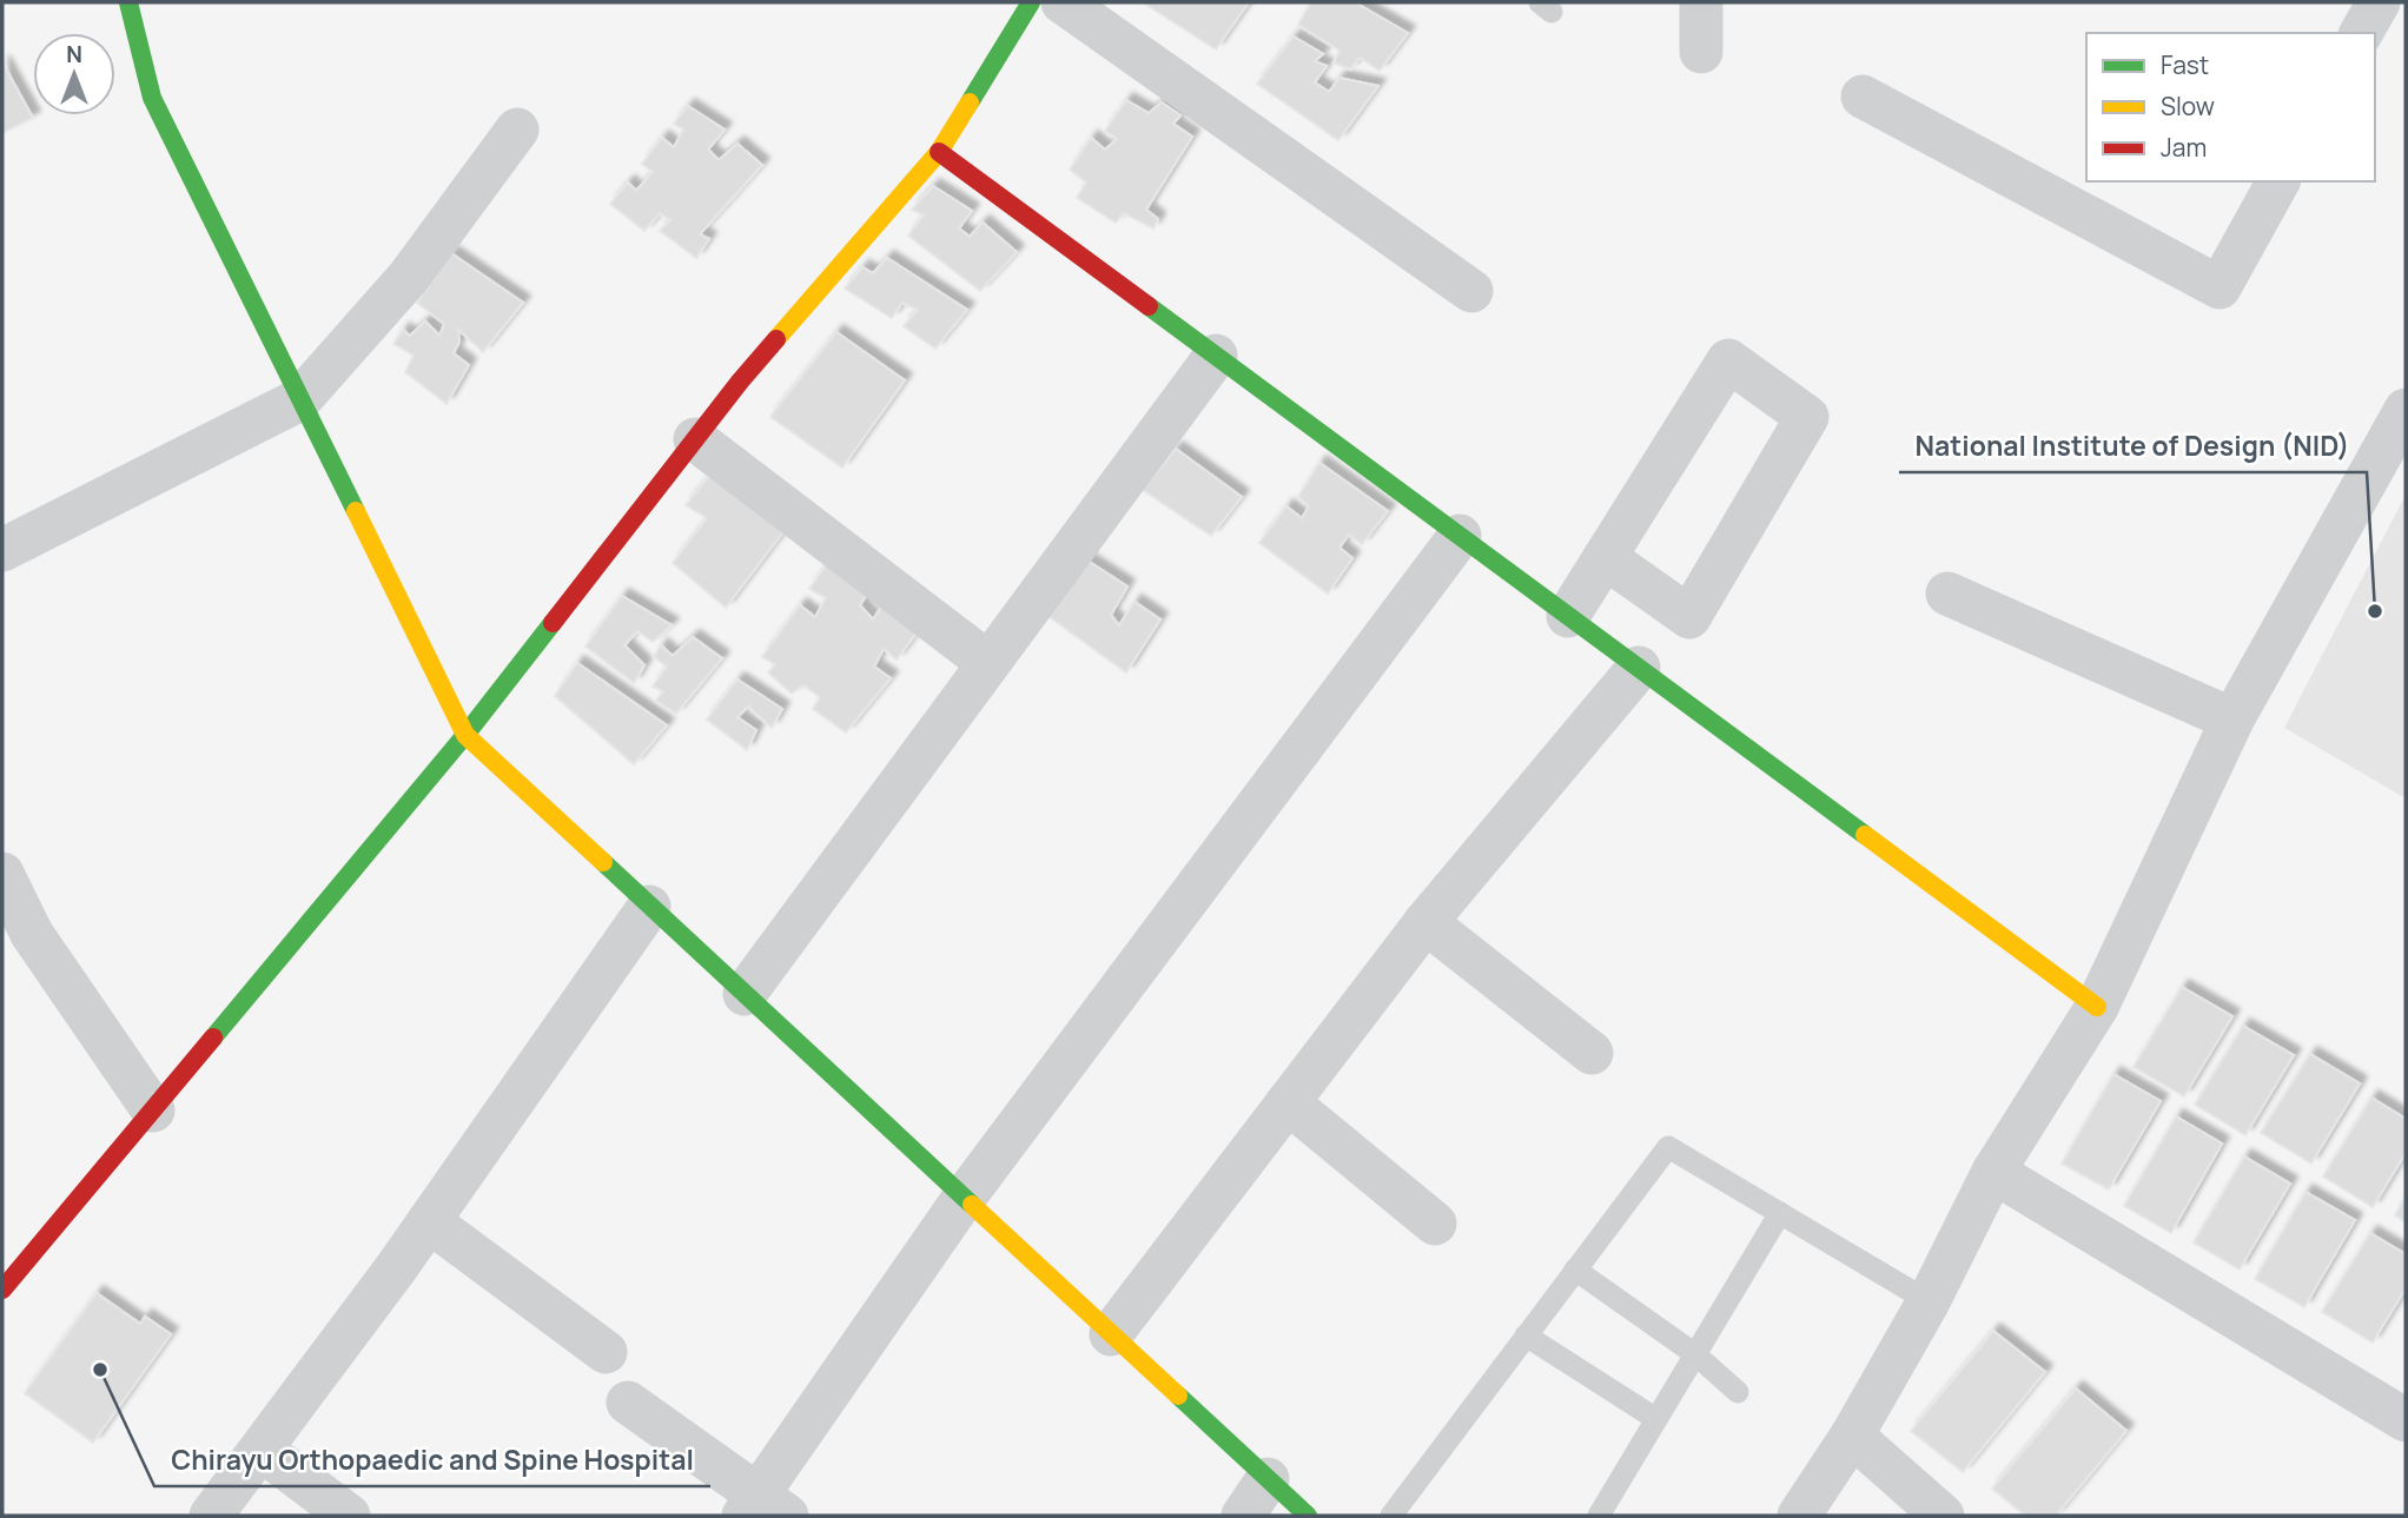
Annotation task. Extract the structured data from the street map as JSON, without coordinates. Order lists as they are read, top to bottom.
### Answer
{
  "places": ["National Institute of Design (NID)", "Chirayu Orthopaedic and Spine Hospital"],
  "legend": ["Fast", "Slow", "Jam"],
  "north": "top"
}
